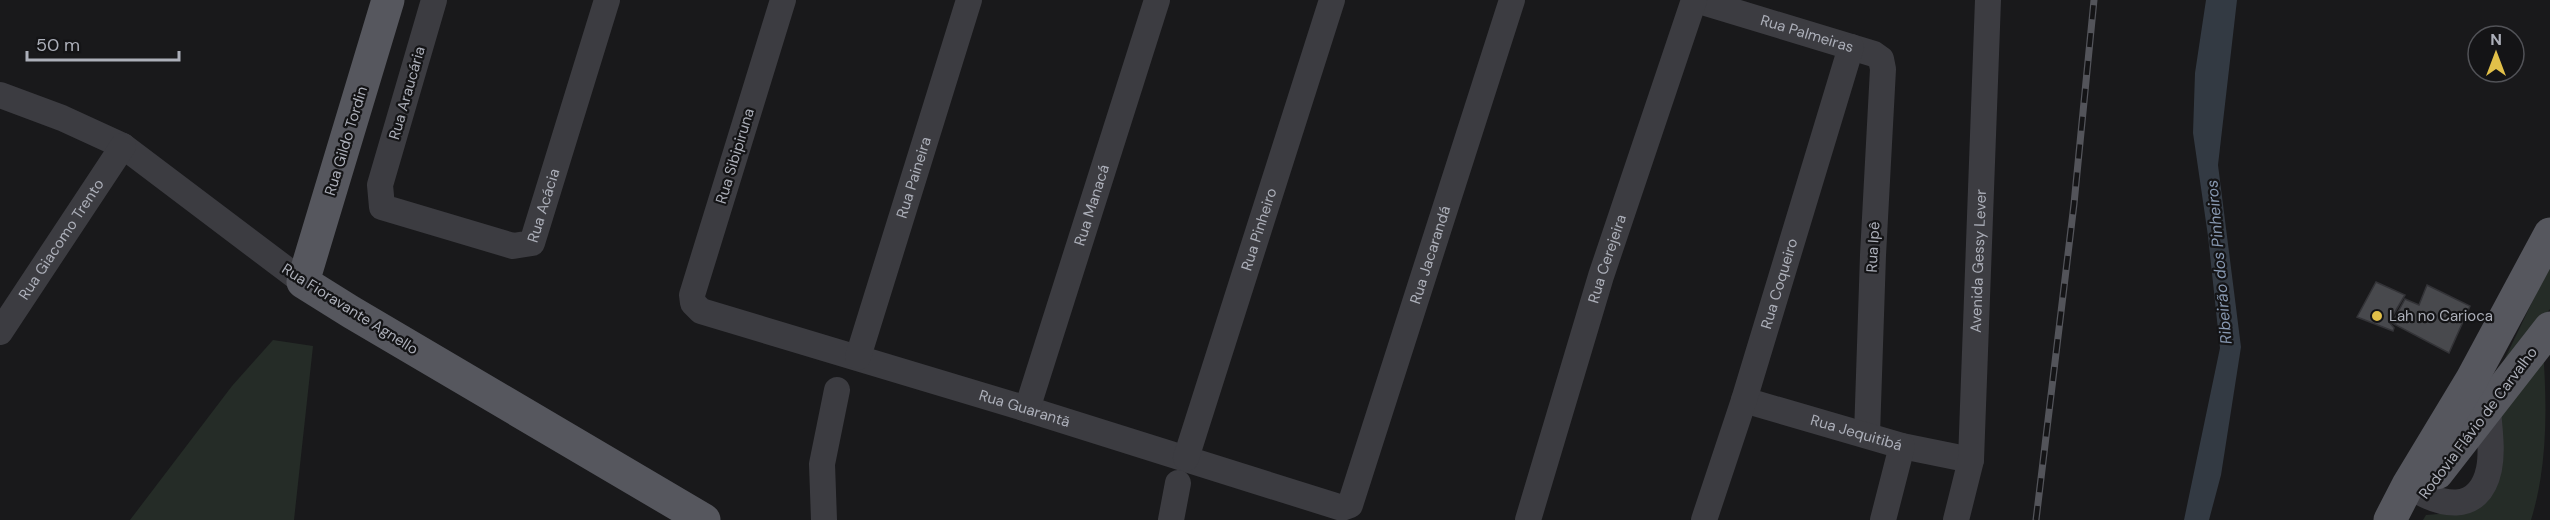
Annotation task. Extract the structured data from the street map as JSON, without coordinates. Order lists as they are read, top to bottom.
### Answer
{
  "streets": {
    "main road": ["Rua Gildo Tordin", "Rua Fioravante Agnello", "Rodovia Flávio de Carvalho"],
    "street": [
      "Rua Palmeiras",
      "Rua Araucária",
      "Rua Sibipiruna",
      "Rua Paineira",
      "Rua Acácia",
      "Rua Manacá",
      "Rua Pinheiro",
      "Rua Giacomo Trento",
      "Rua Ipê",
      "Rua Jacarandá",
      "Rua Cerejeira",
      "Avenida Gessy Lever",
      "Rua Coqueiro",
      "Rua Guarantã",
      "Rua Jequitibá"
    ]
  },
  "crossings": [
    ["Rua Palmeiras", "Rua Ipê"],
    ["Rua Palmeiras", "Rua Cerejeira"],
    ["Rua Palmeiras", "Rua Coqueiro"],
    ["Rua Araucária", "Rua Acácia"],
    ["Rua Gildo Tordin", "Rua Fioravante Agnello"],
    ["Rua Sibipiruna", "Rua Guarantã"],
    ["Rua Paineira", "Rua Guarantã"],
    ["Rua Manacá", "Rua Guarantã"],
    ["Rua Pinheiro", "Rua Guarantã"],
    ["Rua Giacomo Trento", "Rua Fioravante Agnello"],
    ["Rua Ipê", "Rua Jequitibá"],
    ["Rua Jacarandá", "Rua Guarantã"],
    ["Avenida Gessy Lever", "Rua Jequitibá"],
    ["Rua Coqueiro", "Rua Jequitibá"]
  ],
  "water": ["Ribeirão dos Pinheiros"],
  "places": ["Lah no Carioca"],
  "scale_bar": "50 m",
  "north": "top"
}
